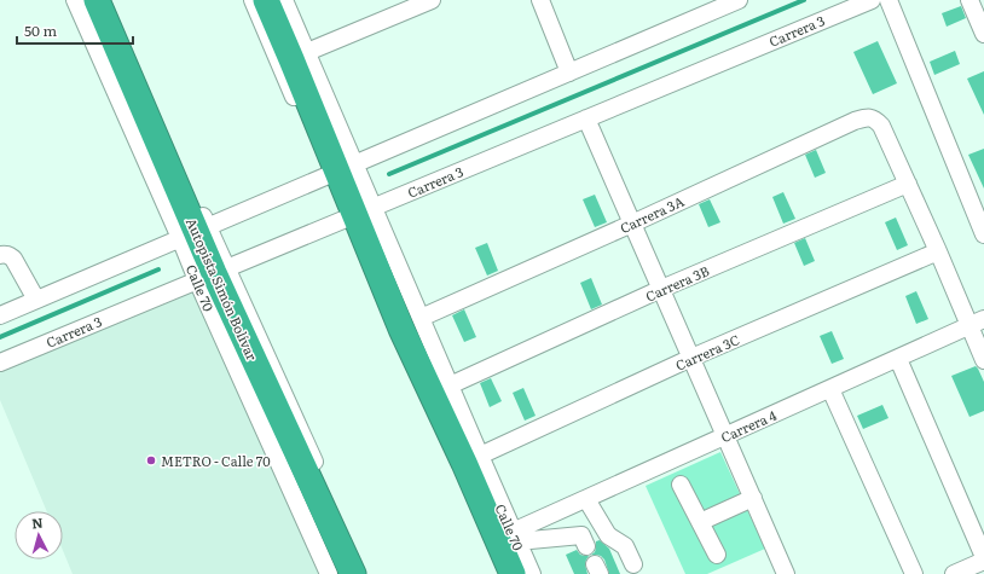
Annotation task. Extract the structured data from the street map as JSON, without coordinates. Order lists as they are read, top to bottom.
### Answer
{
  "streets": {
    "highway": ["Autopista Simón Bolívar"],
    "street": [
      "Carrera 3",
      "Carrera 3A",
      "Carrera 3B",
      "Calle 70",
      "Carrera 3C",
      "Carrera 4"
    ]
  },
  "crossings": [
    ["Carrera 3", "Calle 70"],
    ["Carrera 3", "Autopista Simón Bolívar"],
    ["Carrera 3A", "Carrera 3B"],
    ["Carrera 3A", "Calle 70"],
    ["Carrera 3B", "Calle 70"],
    ["Calle 70", "Autopista Simón Bolívar"],
    ["Calle 70", "Carrera 3C"],
    ["Calle 70", "Carrera 4"]
  ],
  "places": ["METRO - Calle 70"],
  "scale_bar": "50 m",
  "north": "top"
}
